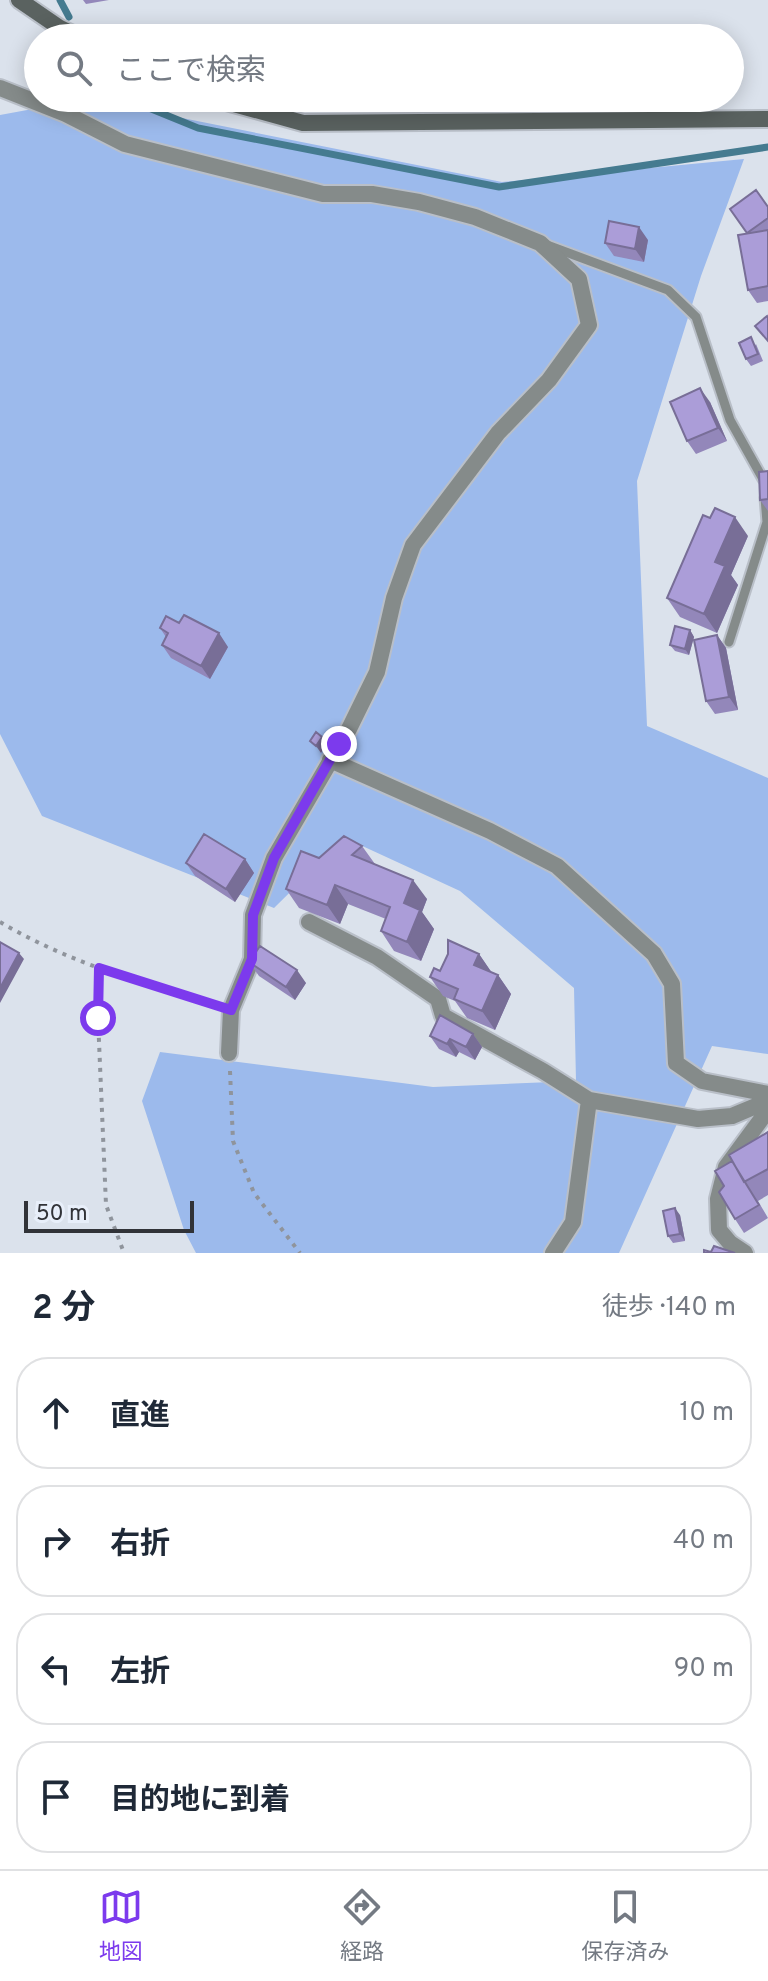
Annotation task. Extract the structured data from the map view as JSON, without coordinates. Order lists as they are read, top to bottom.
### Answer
{
  "scale_bar": "50 m",
  "page": {
    "search": "ここで検索",
    "scale": "50 m",
    "heading": ["2 分", "徒歩 · 140 m"],
    "list": [
      ["直進", "10 m"],
      ["右折", "40 m"],
      ["左折", "90 m"],
      "目的地に到着"
    ],
    "nav": ["地図", "経路", "保存済み"]
  }
}
